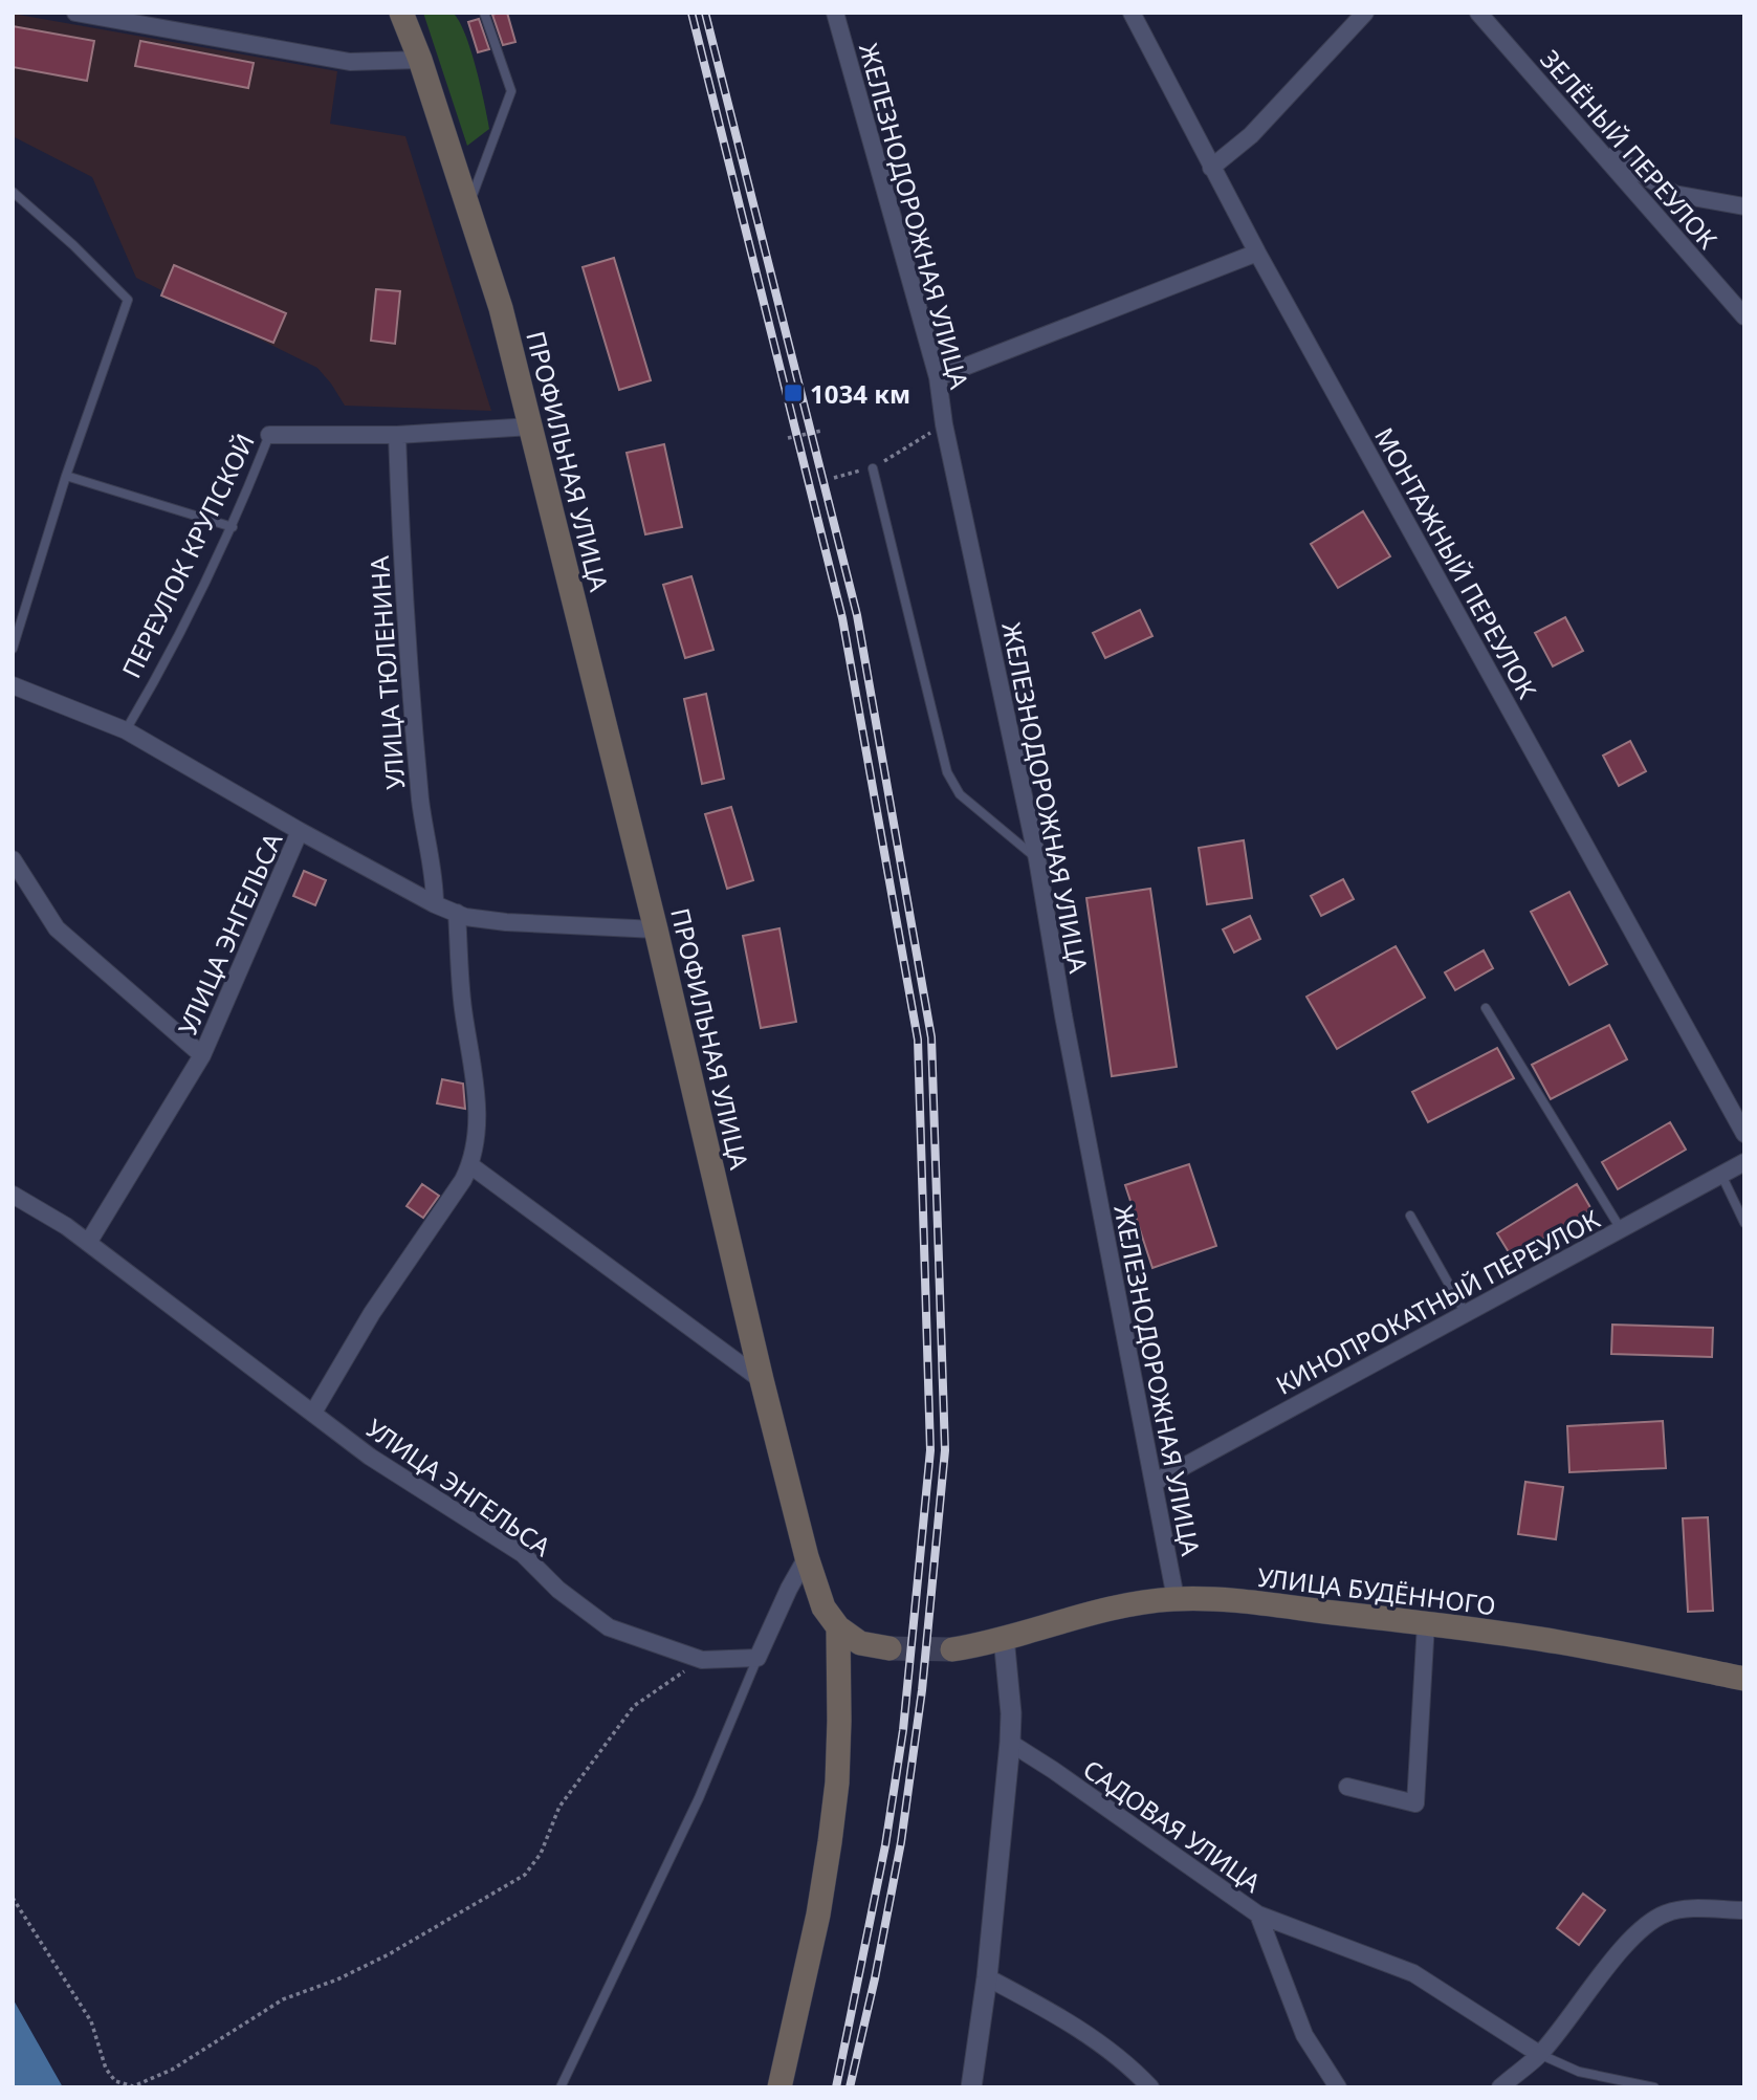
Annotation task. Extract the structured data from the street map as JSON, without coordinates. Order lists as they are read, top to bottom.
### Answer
{
  "streets": {
    "main road": ["ПРОФИЛЬНАЯ УЛИЦА", "УЛИЦА БУДЁННОГО"],
    "street": [
      "ЗЕЛЁНЫЙ ПЕРЕУЛОК",
      "ЖЕЛЕЗНОДОРОЖНАЯ УЛИЦА",
      "ПЕРЕУЛОК КРУПСКОЙ",
      "МОНТАЖНЫЙ ПЕРЕУЛОК",
      "УЛИЦА ТЮЛЕНИНА",
      "УЛИЦА ЭНГЕЛЬСА",
      "КИНОПРОКАТНЫЙ ПЕРЕУЛОК",
      "САДОВАЯ УЛИЦА"
    ]
  },
  "crossings": [
    ["ЖЕЛЕЗНОДОРОЖНАЯ УЛИЦА", "КИНОПРОКАТНЫЙ ПЕРЕУЛОК"],
    ["ЖЕЛЕЗНОДОРОЖНАЯ УЛИЦА", "УЛИЦА БУДЁННОГО"],
    ["ПРОФИЛЬНАЯ УЛИЦА", "ПЕРЕУЛОК КРУПСКОЙ"],
    ["ПРОФИЛЬНАЯ УЛИЦА", "УЛИЦА ЭНГЕЛЬСА"],
    ["ПЕРЕУЛОК КРУПСКОЙ", "УЛИЦА ТЮЛЕНИНА"],
    ["УЛИЦА ТЮЛЕНИНА", "УЛИЦА ЭНГЕЛЬСА"]
  ],
  "places": {
    "transit": ["1034 км"]
  }
}
